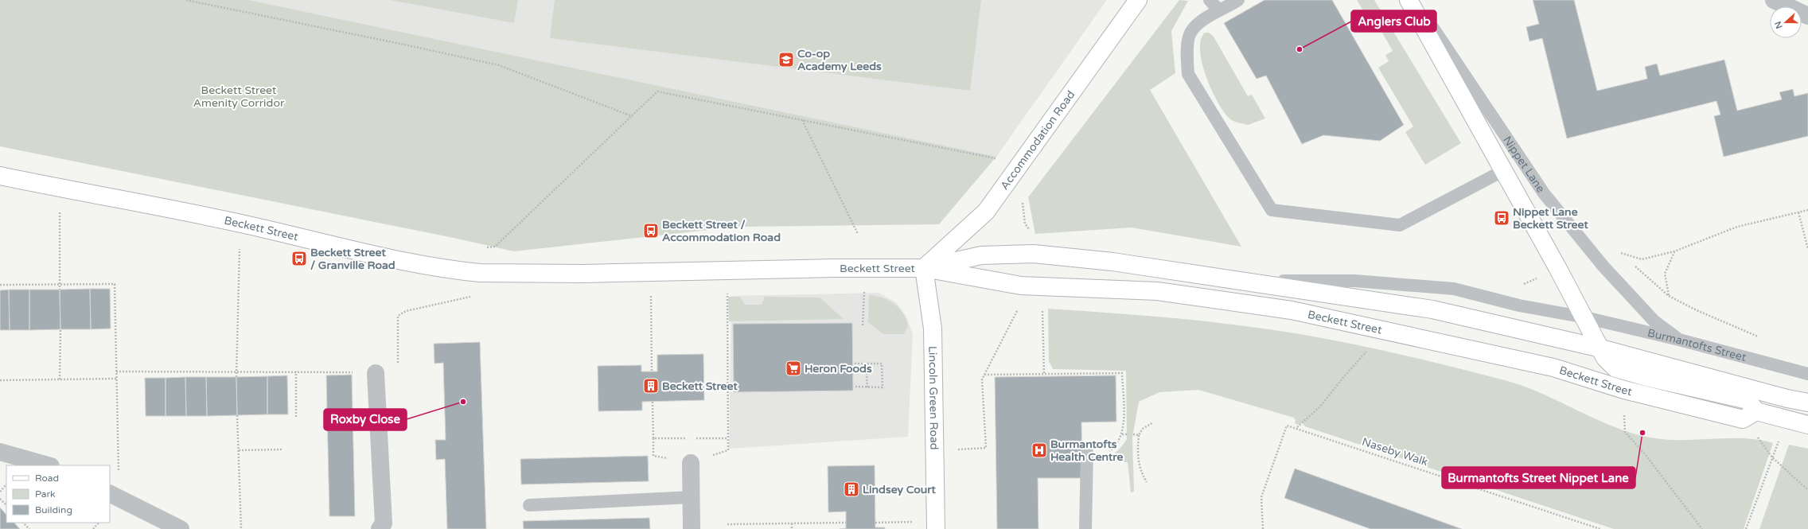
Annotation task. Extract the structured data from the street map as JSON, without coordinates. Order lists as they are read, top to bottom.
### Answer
{
  "streets": {
    "street": [
      "Accommodation Road",
      "Nippet Lane",
      "Beckett Street",
      "Lincoln Green Road"
    ],
    "lane": ["Burmantofts Street"],
    "path": ["Naseby Walk"]
  },
  "crossings": [
    ["Accommodation Road", "Beckett Street"],
    ["Accommodation Road", "Lincoln Green Road"],
    ["Nippet Lane", "Beckett Street"],
    ["Nippet Lane", "Burmantofts Street"],
    ["Beckett Street", "Burmantofts Street"],
    ["Beckett Street", "Lincoln Green Road"]
  ],
  "parks": ["Beckett Street Amenity Corridor"],
  "places": {
    "other": ["Anglers Club", "Roxby Close", "Burmantofts Street Nippet Lane"],
    "school or university": ["Co-op Academy Leeds"],
    "bus stop": ["Nippet Lane Beckett Street", "Beckett Street / Accommodation Road", "Beckett Street / Granville Road"],
    "supermarket": ["Heron Foods"],
    "building": ["Beckett Street", "Lindsey Court"],
    "hospital": ["Burmantofts Health Centre"]
  },
  "legend": ["Road", "Park", "Building"],
  "north": "left"
}
